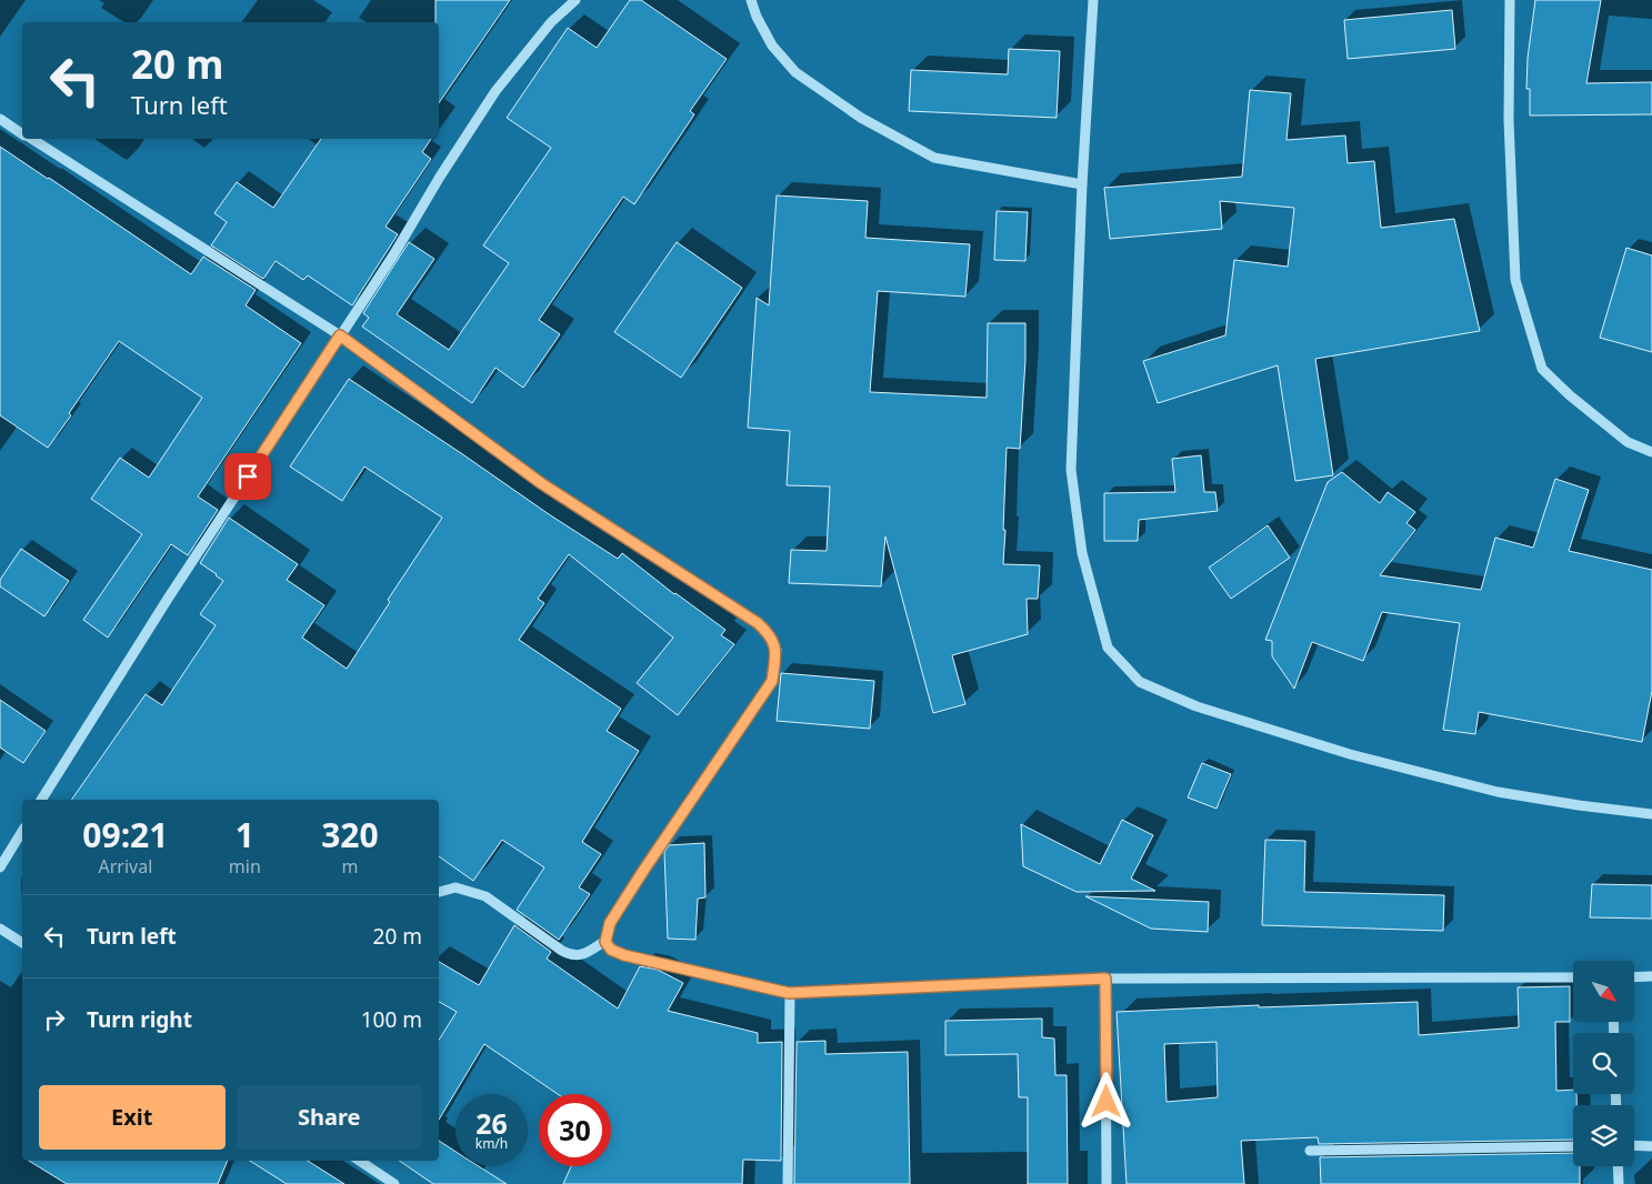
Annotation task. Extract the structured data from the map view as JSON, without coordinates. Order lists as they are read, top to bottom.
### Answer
{
  "north": "bottom right",
  "page": {
    "turn": ["20 m", "Turn left"],
    "eta": [
      "09:21",
      "Arrival",
      "1",
      "min",
      "320",
      "m"
    ],
    "list": [
      {
        "name": "Turn left",
        "value": "20 m"
      },
      {
        "name": "Turn right",
        "value": "100 m"
      }
    ],
    "buttons": ["Exit", "Share"],
    "speed": "26 km/h",
    "limit": "30"
  }
}
